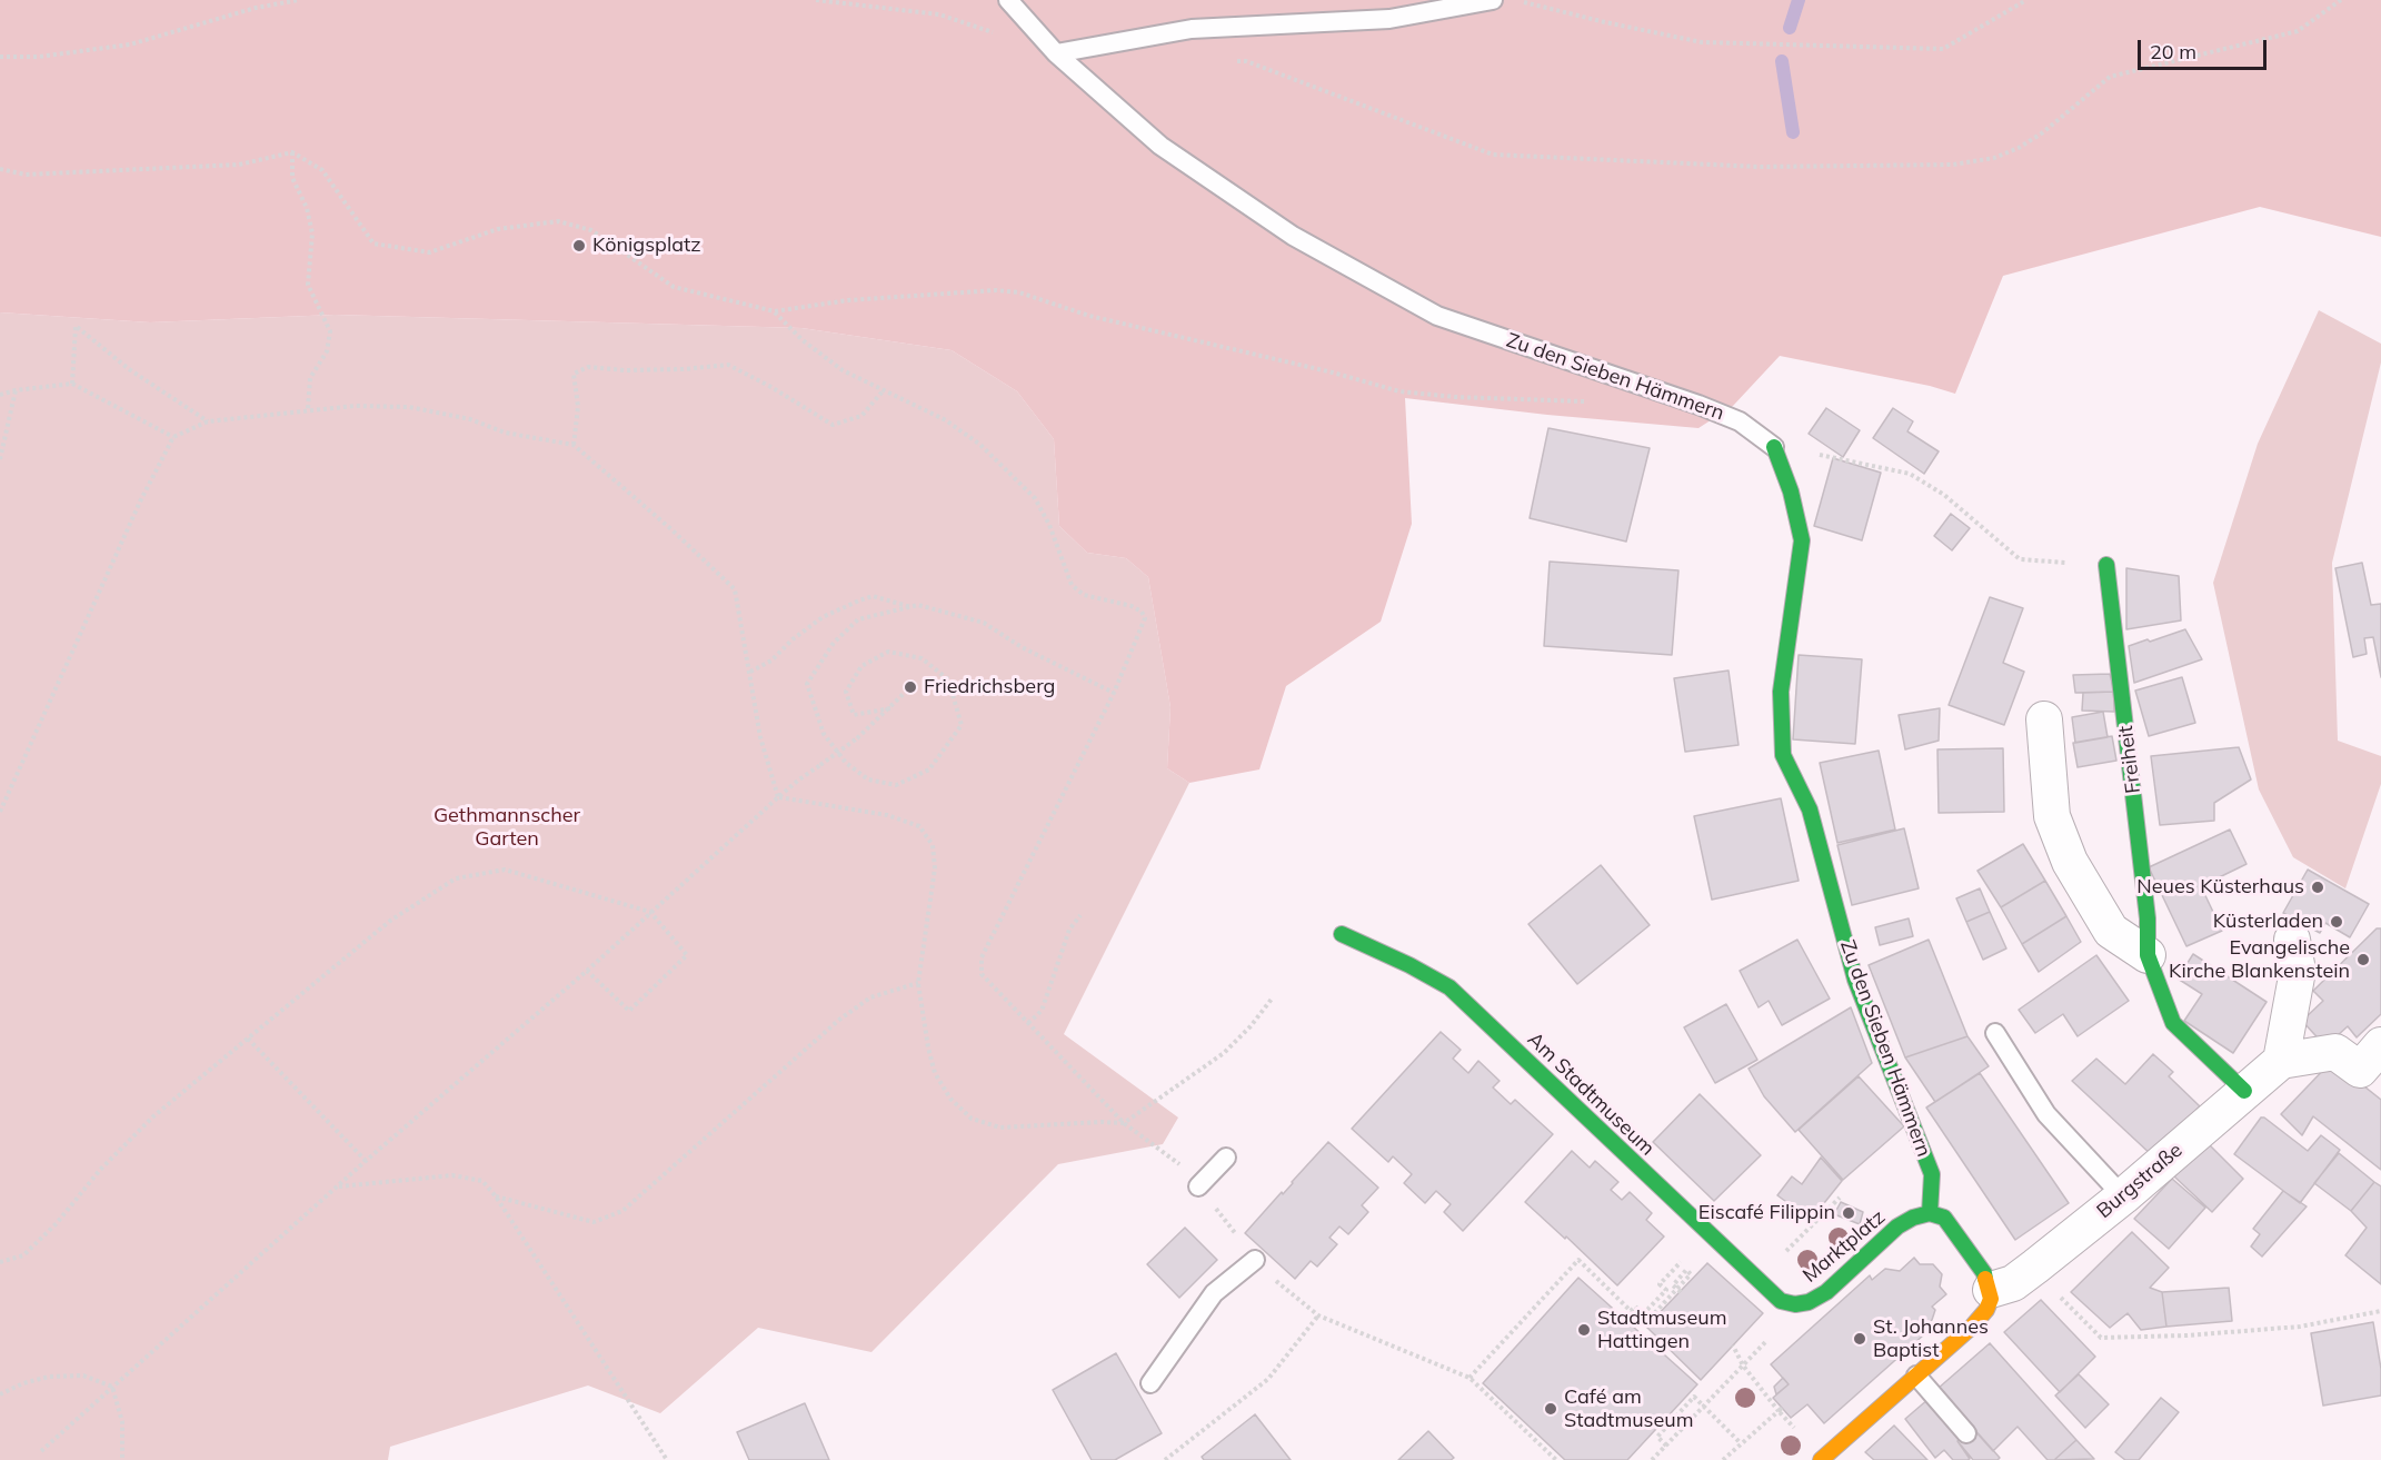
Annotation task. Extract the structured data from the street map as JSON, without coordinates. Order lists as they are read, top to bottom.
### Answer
{
  "streets": {
    "street": [
      "Zu den Sieben Hämmern",
      "Freiheit",
      "Am Stadtmuseum",
      "Burgstraße",
      "Marktplatz"
    ]
  },
  "crossings": [
    ["Zu den Sieben Hämmern", "Marktplatz"],
    ["Freiheit", "Burgstraße"],
    ["Am Stadtmuseum", "Marktplatz"]
  ],
  "parks": ["Gethmannscher Garten"],
  "places": [
    "Königsplatz",
    "Friedrichsberg",
    "Neues Küsterhaus",
    "Küsterladen",
    "Evangelische Kirche Blankenstein",
    "Eiscafé Filippin",
    "Stadtmuseum Hattingen",
    "St. Johannes Baptist",
    "Café am Stadtmuseum"
  ],
  "scale_bar": "20 m"
}
